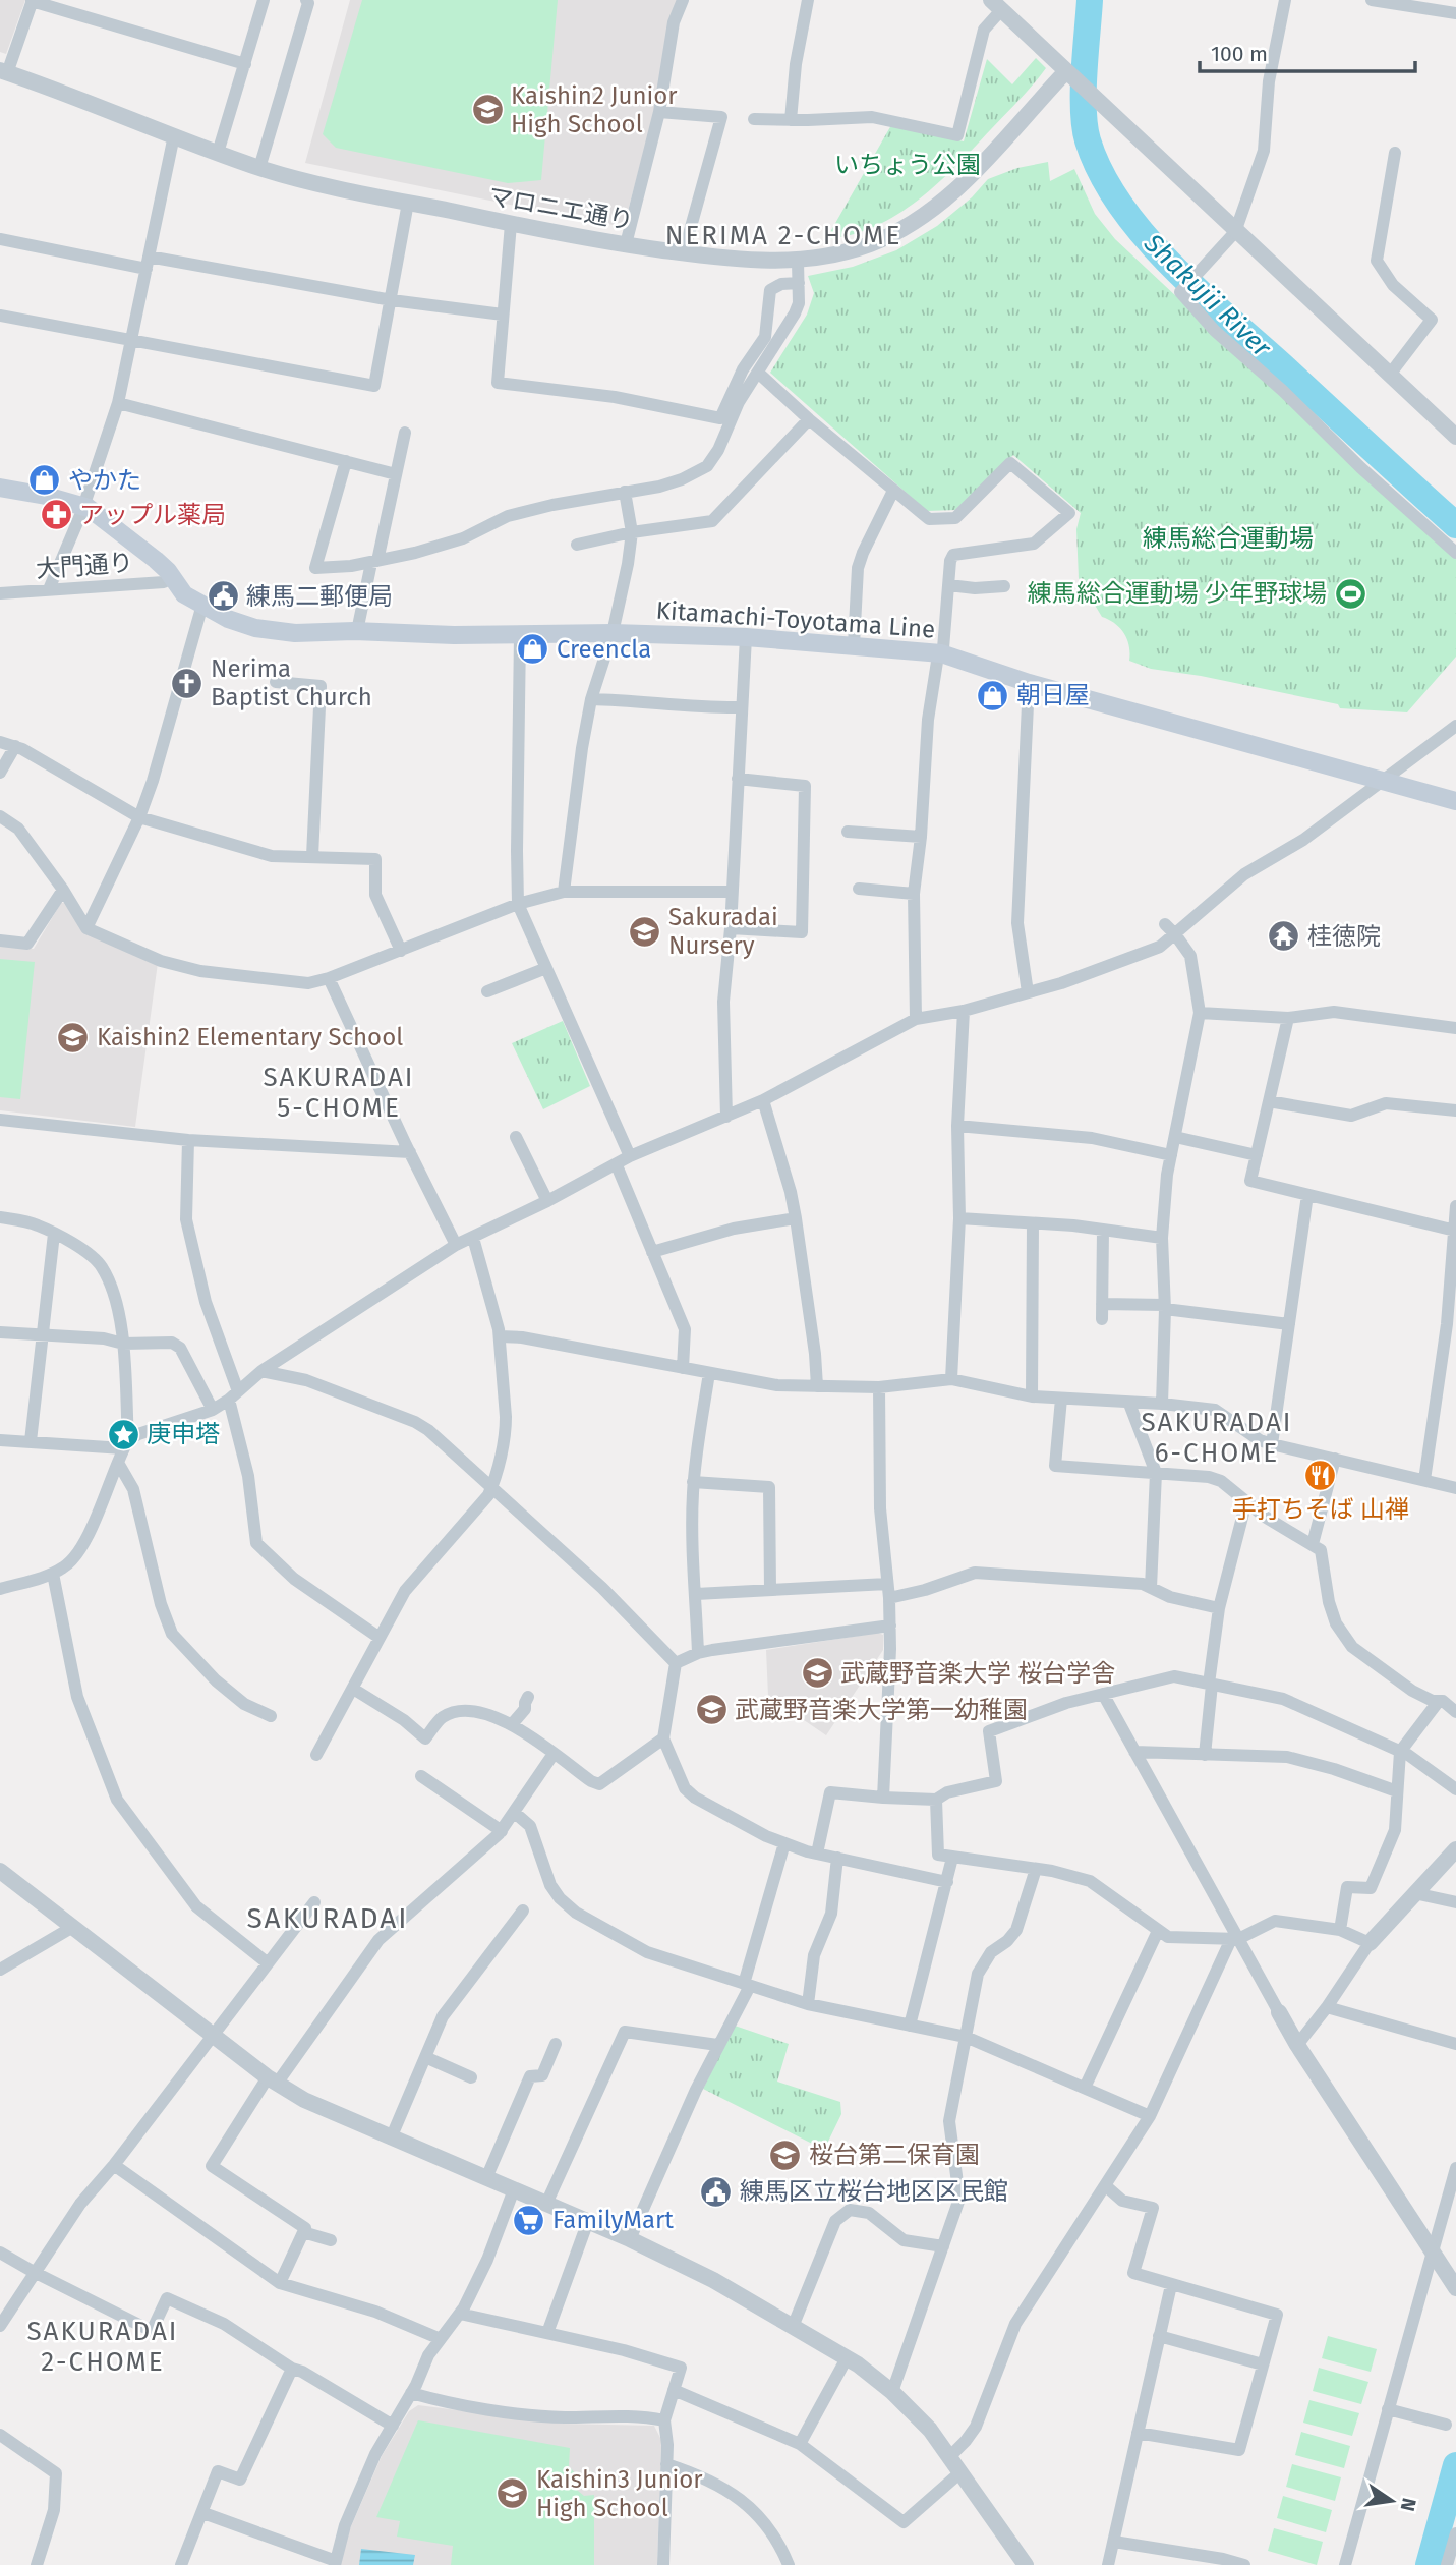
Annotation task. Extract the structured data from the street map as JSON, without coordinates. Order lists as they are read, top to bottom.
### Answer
{
  "streets": {
    "main road": ["Kitamachi-Toyotama Line"],
    "street": ["マロニエ通り", "大門通り"]
  },
  "crossings": [
    ["大門通り", "Kitamachi-Toyotama Line"]
  ],
  "districts": [
    "NERIMA 2-CHOME",
    "SAKURADAI 5-CHOME",
    "SAKURADAI 6-CHOME",
    "SAKURADAI",
    "SAKURADAI 2-CHOME"
  ],
  "water": ["Shakujii River"],
  "parks": ["いちょう公園", "練馬総合運動場"],
  "places": {
    "school or university": [
      "Kaishin2 Junior High School",
      "Sakuradai Nursery",
      "Kaishin2 Elementary School",
      "武蔵野音楽大学 桜台学舎",
      "武蔵野音楽大学第一幼稚園",
      "桜台第二保育園",
      "Kaishin3 Junior High School"
    ],
    "shop": ["やかた", "Creencla", "朝日屋"],
    "pharmacy": ["アップル薬局"],
    "sports": ["練馬総合運動場 少年野球場"],
    "public building": ["練馬二郵便局", "練馬区立桜台地区区民館"],
    "church": ["Nerima Baptist Church"],
    "temple": ["桂徳院"],
    "place": ["庚申塔"],
    "restaurant": ["手打ちそば 山禅"],
    "supermarket": ["FamilyMart"]
  },
  "scale_bar": "100 m",
  "north": "right"
}
